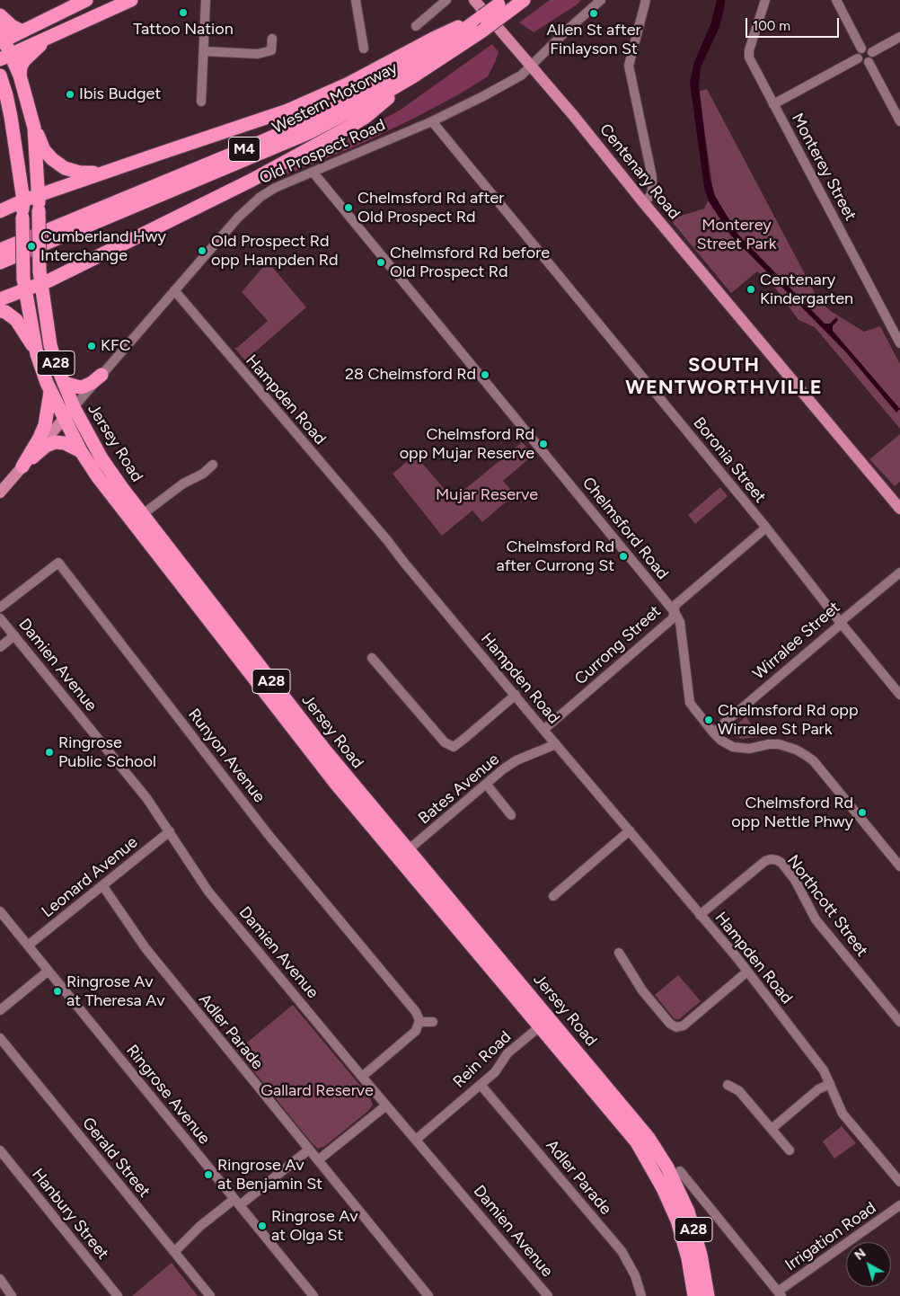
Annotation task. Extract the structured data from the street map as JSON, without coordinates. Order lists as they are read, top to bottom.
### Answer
{
  "streets": {
    "highway": [
      "Western Motorway",
      "M4",
      "A28",
      "Jersey Road"
    ],
    "main road": ["Old Prospect Road", "Centenary Road"],
    "street": [
      "Monterey Street",
      "Hampden Road",
      "Boronia Street",
      "Chelmsford Road",
      "Wirralee Street",
      "Currong Street",
      "Damien Avenue",
      "Runyon Avenue",
      "Bates Avenue",
      "Leonard Avenue",
      "Northcott Street",
      "Adler Parade",
      "Rein Road",
      "Ringrose Avenue",
      "Gerald Street",
      "Hanbury Street",
      "Irrigation Road"
    ]
  },
  "crossings": [
    ["Old Prospect Road", "Centenary Road"],
    ["Old Prospect Road", "Hampden Road"],
    ["Old Prospect Road", "Jersey Road"],
    ["Old Prospect Road", "Boronia Street"],
    ["Old Prospect Road", "Chelmsford Road"],
    ["Hampden Road", "Currong Street"],
    ["Hampden Road", "Bates Avenue"],
    ["Hampden Road", "Northcott Street"],
    ["Jersey Road", "Bates Avenue"],
    ["Jersey Road", "Rein Road"],
    ["Boronia Street", "Wirralee Street"],
    ["Boronia Street", "Currong Street"],
    ["Chelmsford Road", "Wirralee Street"],
    ["Chelmsford Road", "Currong Street"],
    ["Damien Avenue", "Leonard Avenue"],
    ["Damien Avenue", "Rein Road"],
    ["Leonard Avenue", "Adler Parade"],
    ["Leonard Avenue", "Ringrose Avenue"],
    ["Adler Parade", "Rein Road"]
  ],
  "districts": ["SOUTH WENTWORTHVILLE"],
  "parks": ["Monterey Street Park", "Mujar Reserve", "Gallard Reserve"],
  "places": [
    "Tattoo Nation",
    "Allen St after Finlayson St",
    "Ibis Budget",
    "Chelmsford Rd after Old Prospect Rd",
    "Cumberland Hwy Interchange",
    "Old Prospect Rd opp Hampden Rd",
    "Chelmsford Rd before Old Prospect Rd",
    "Centenary Kindergarten",
    "KFC",
    "28 Chelmsford Rd",
    "Chelmsford Rd opp Mujar Reserve",
    "Chelmsford Rd after Currong St",
    "Chelmsford Rd opp Wirralee St Park",
    "Ringrose Public School",
    "Chelmsford Rd opp Nettle Phwy",
    "Ringrose Av at Theresa Av",
    "Ringrose Av at Benjamin St",
    "Ringrose Av at Olga St"
  ],
  "scale_bar": "100 m",
  "north": "top left"
}
